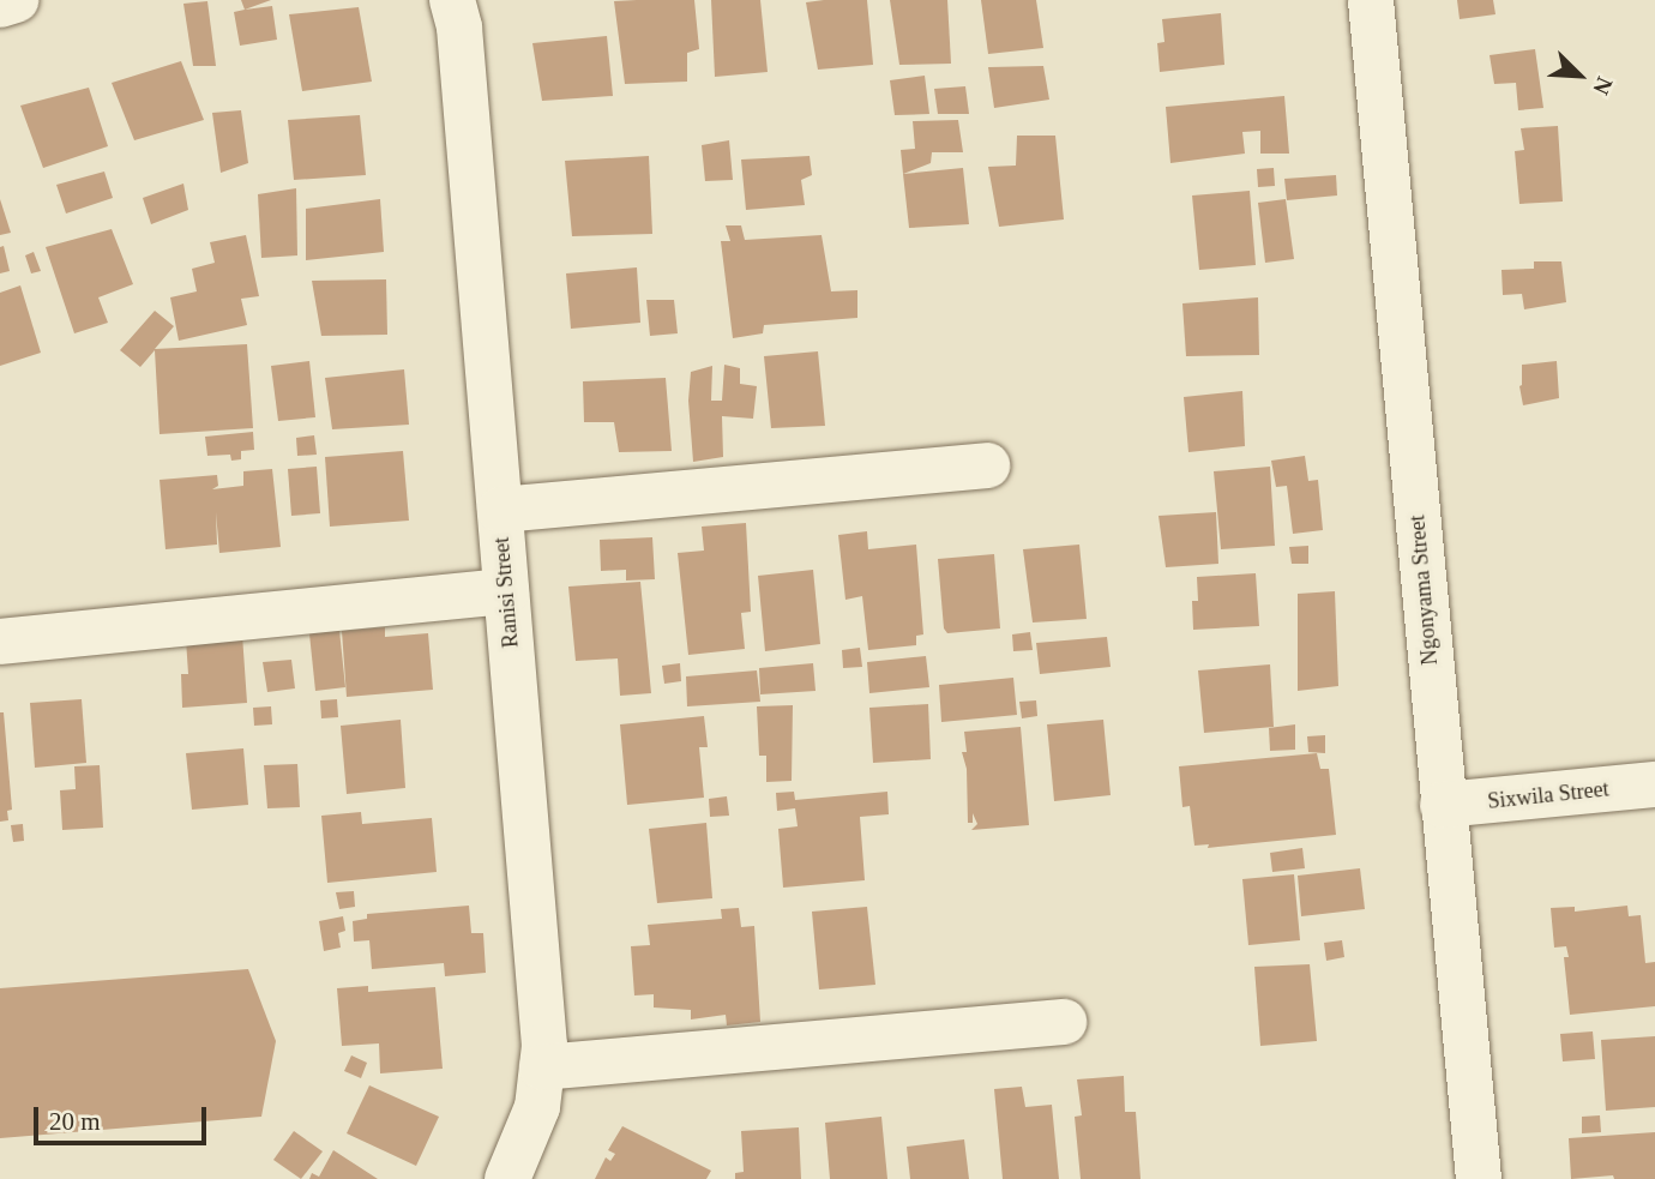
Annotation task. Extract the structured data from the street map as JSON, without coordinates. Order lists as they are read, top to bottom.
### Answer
{
  "streets": {
    "street": ["Ngonyama Street", "Ranisi Street", "Sixwila Street"]
  },
  "crossings": [
    ["Ngonyama Street", "Sixwila Street"]
  ],
  "scale_bar": "20 m",
  "north": "bottom right"
}
